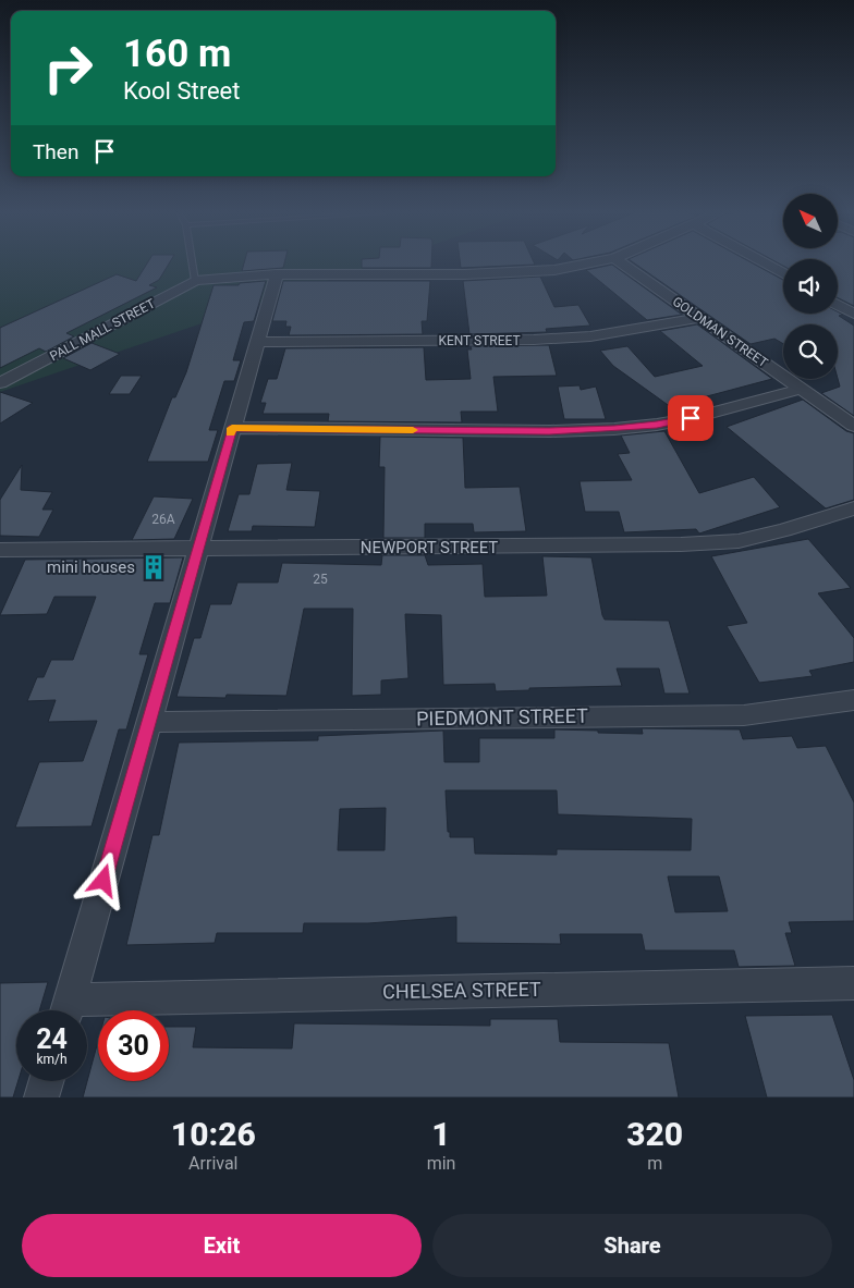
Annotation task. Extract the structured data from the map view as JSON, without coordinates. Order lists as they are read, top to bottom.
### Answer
{
  "streets": {
    "street": [
      "PALL MALL STREET",
      "GOLDMAN STREET",
      "KENT STREET",
      "NEWPORT STREET",
      "PIEDMONT STREET",
      "CHELSEA STREET"
    ]
  },
  "crossings": [
    ["GOLDMAN STREET", "KENT STREET"]
  ],
  "places": {
    "building": ["mini houses"]
  },
  "house_numbers": ["26A", "25"],
  "north": "top left",
  "page": {
    "turn": ["160 m", "Kool Street"],
    "then": "Then",
    "speed": "24 km/h",
    "limit": "30",
    "eta": [
      "10:26",
      "Arrival",
      "1",
      "min",
      "320",
      "m"
    ],
    "buttons": ["Exit", "Share"]
  }
}
